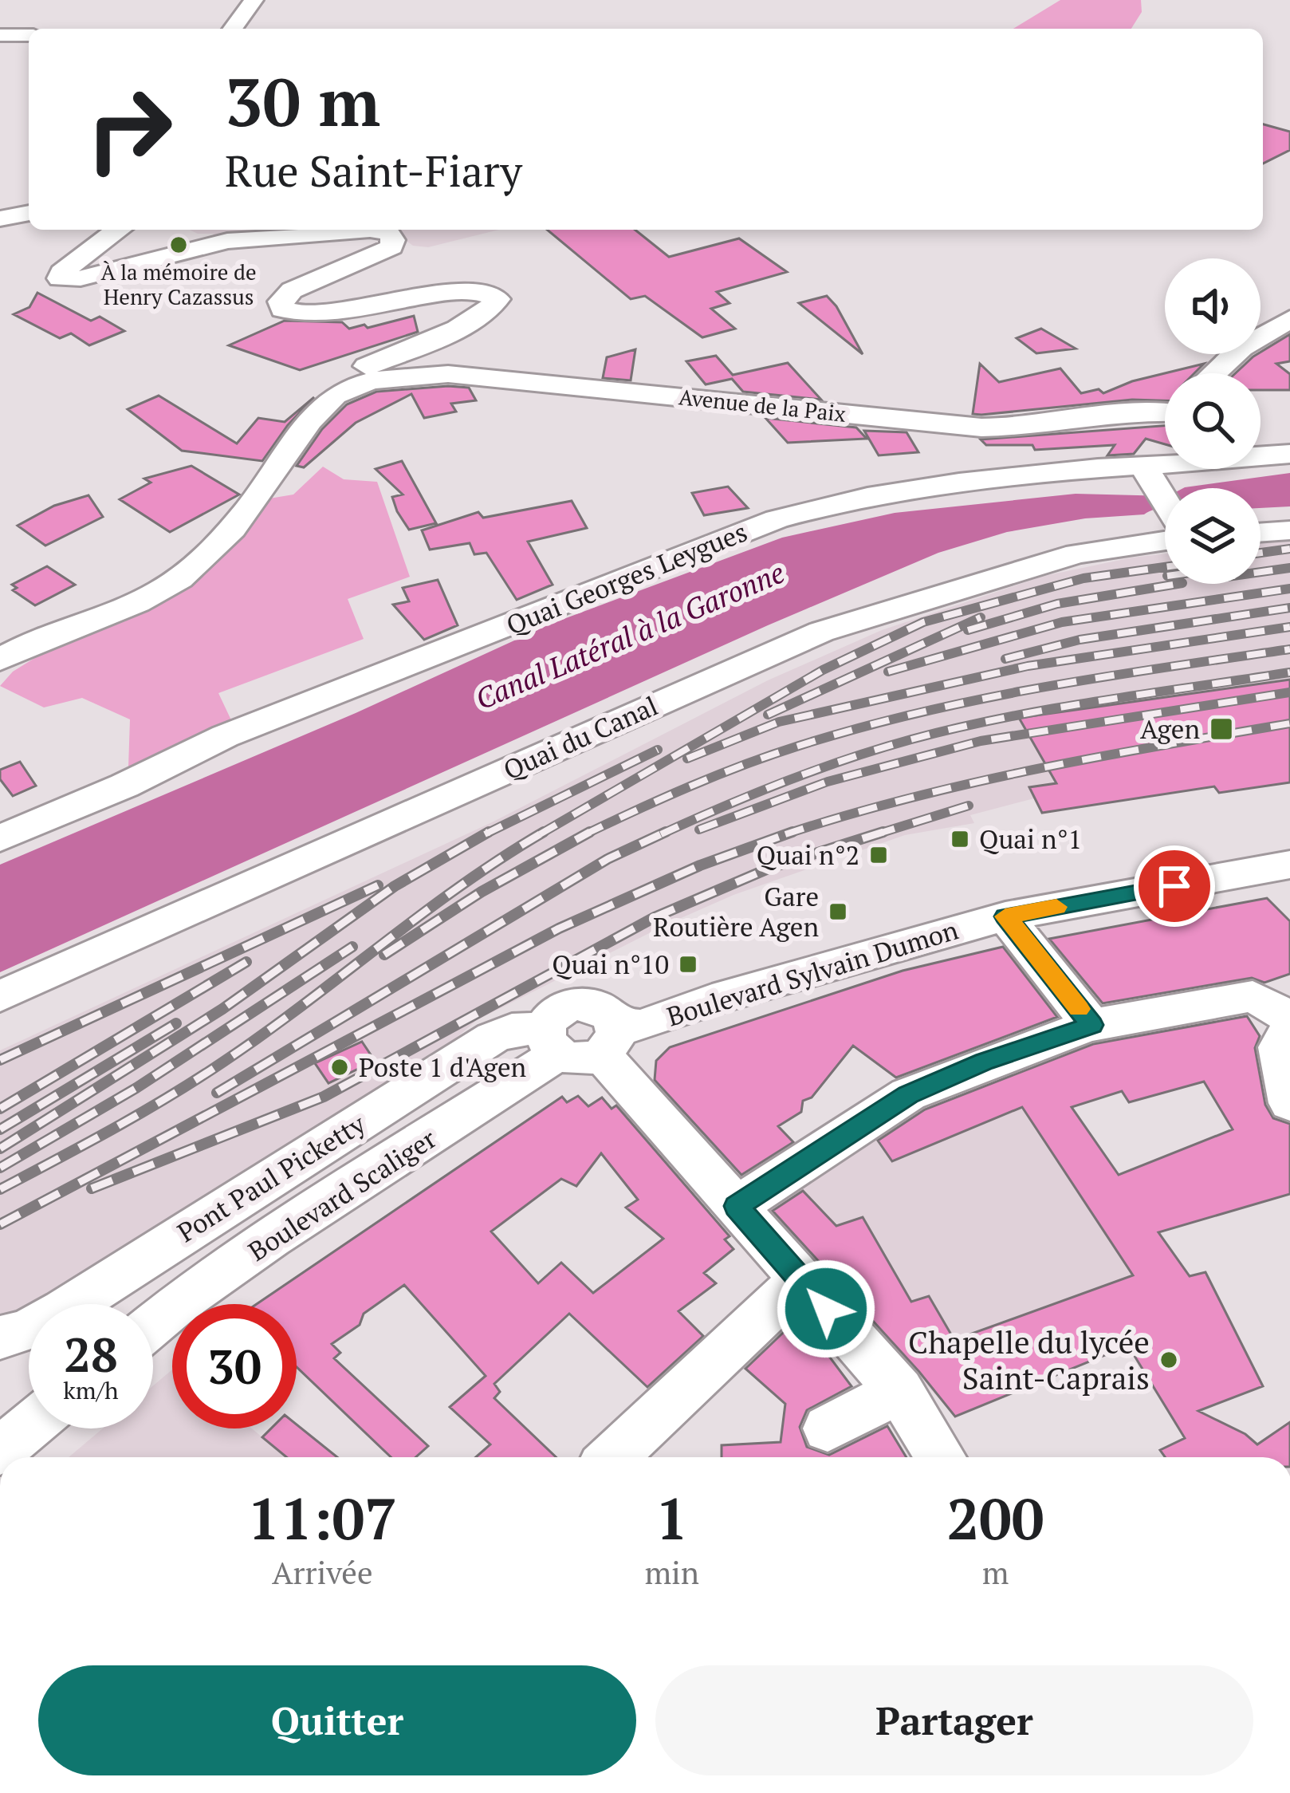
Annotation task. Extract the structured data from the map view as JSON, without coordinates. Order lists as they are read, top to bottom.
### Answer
{
  "streets": {
    "street": [
      "Avenue de la Paix",
      "Quai Georges Leygues",
      "Quai du Canal",
      "Boulevard Sylvain Dumon",
      "Pont Paul Picketty",
      "Boulevard Scaliger"
    ]
  },
  "crossings": [
    ["Boulevard Sylvain Dumon", "Pont Paul Picketty"],
    ["Boulevard Sylvain Dumon", "Boulevard Scaliger"],
    ["Pont Paul Picketty", "Boulevard Scaliger"]
  ],
  "water": ["Canal Latéral à la Garonne"],
  "places": {
    "other": ["À la mémoire de Henry Cazassus", "Poste 1 d'Agen", "Chapelle du lycée Saint-Caprais"],
    "transit": [
      "Agen",
      "Quai n°1",
      "Quai n°2",
      "Gare Routière Agen",
      "Quai n°10"
    ]
  },
  "page": {
    "turn": ["30 m", "Rue Saint-Fiary"],
    "speed": "28 km/h",
    "limit": "30",
    "eta": [
      "11:07",
      "Arrivée",
      "1",
      "min",
      "200",
      "m"
    ],
    "buttons": ["Quitter", "Partager"]
  }
}
